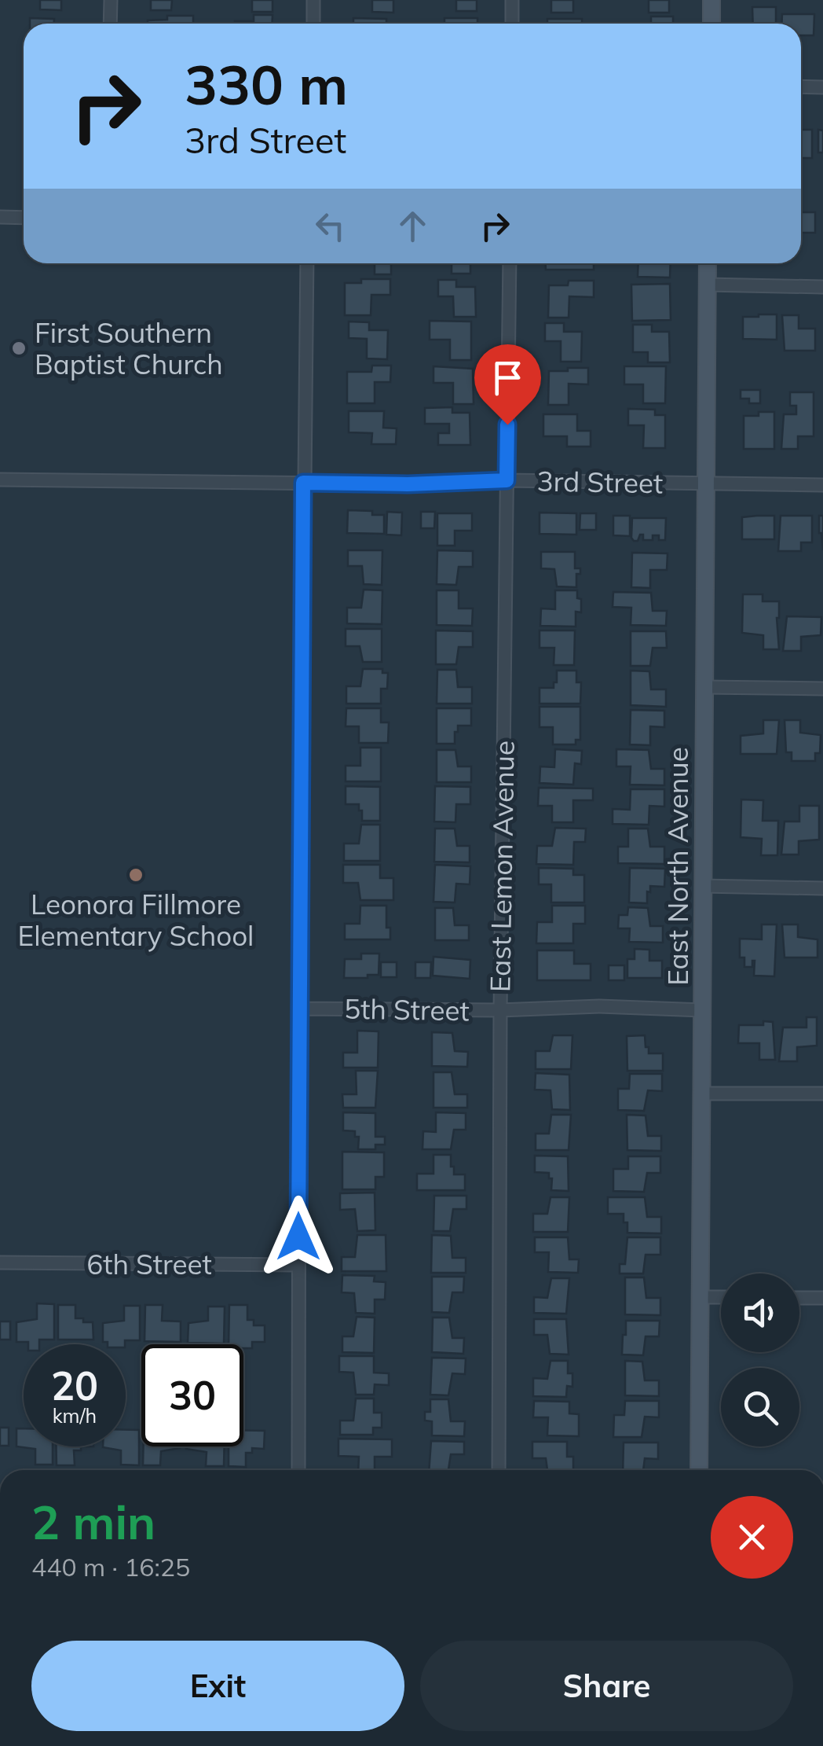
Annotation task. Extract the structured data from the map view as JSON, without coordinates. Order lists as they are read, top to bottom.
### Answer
{
  "streets": {
    "street": [
      "3rd Street",
      "East Lemon Avenue",
      "East North Avenue",
      "5th Street",
      "6th Street"
    ]
  },
  "crossings": [
    ["3rd Street", "East Lemon Avenue"],
    ["3rd Street", "East North Avenue"],
    ["East Lemon Avenue", "5th Street"],
    ["East North Avenue", "5th Street"]
  ],
  "places": ["First Southern Baptist Church", "Leonora Fillmore Elementary School"],
  "page": {
    "turn": ["330 m", "3rd Street"],
    "speed": "20 km/h",
    "limit": "30",
    "heading": ["2 min", "440 m · 16:25"],
    "buttons": ["Exit", "Share"]
  }
}
